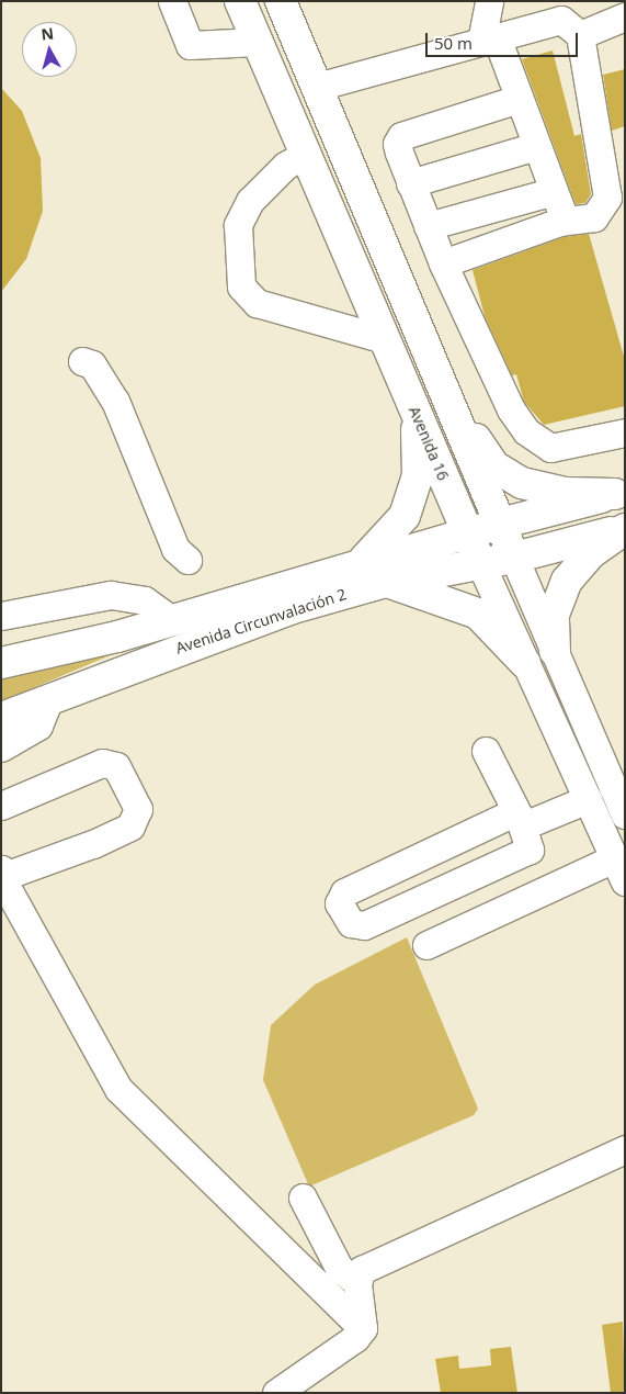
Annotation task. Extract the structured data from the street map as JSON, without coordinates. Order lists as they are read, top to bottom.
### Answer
{
  "streets": {
    "main road": ["Avenida 16", "Avenida Circunvalación 2"]
  },
  "crossings": [
    ["Avenida 16", "Avenida Circunvalación 2"]
  ],
  "scale_bar": "50 m",
  "north": "top"
}
